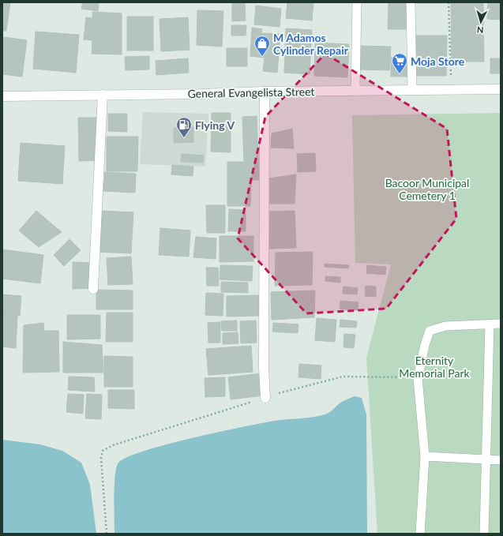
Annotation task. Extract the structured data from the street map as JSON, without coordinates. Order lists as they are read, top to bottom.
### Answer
{
  "streets": {
    "main road": ["General Evangelista Street"]
  },
  "parks": ["Bacoor Municipal Cemetery 1", "Eternity Memorial Park"],
  "places": {
    "shop": ["M Adamos Cylinder Repair"],
    "supermarket": ["Moja Store"],
    "fuel station": ["Flying V"]
  },
  "north": "bottom"
}
